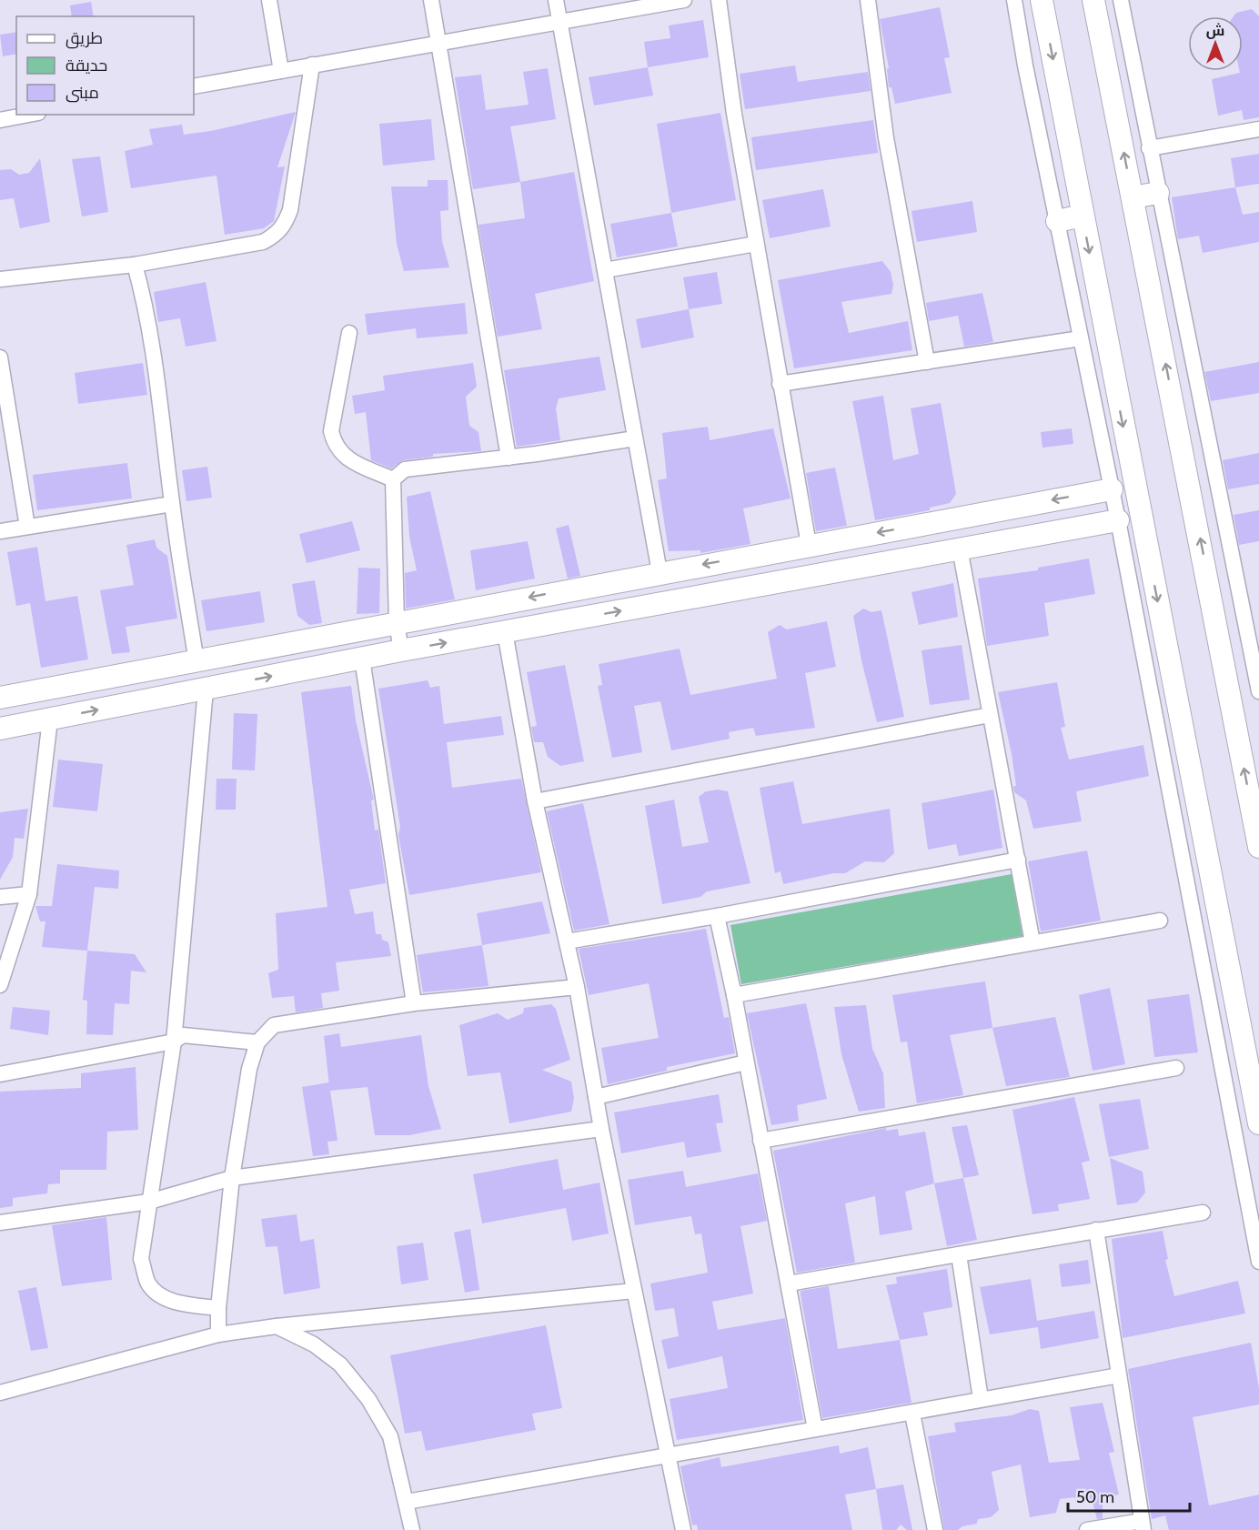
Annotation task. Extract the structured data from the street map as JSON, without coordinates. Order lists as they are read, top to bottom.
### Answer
{
  "legend": ["طريق", "حديقة", "مبنى"],
  "scale_bar": "50 m",
  "north": "top"
}
